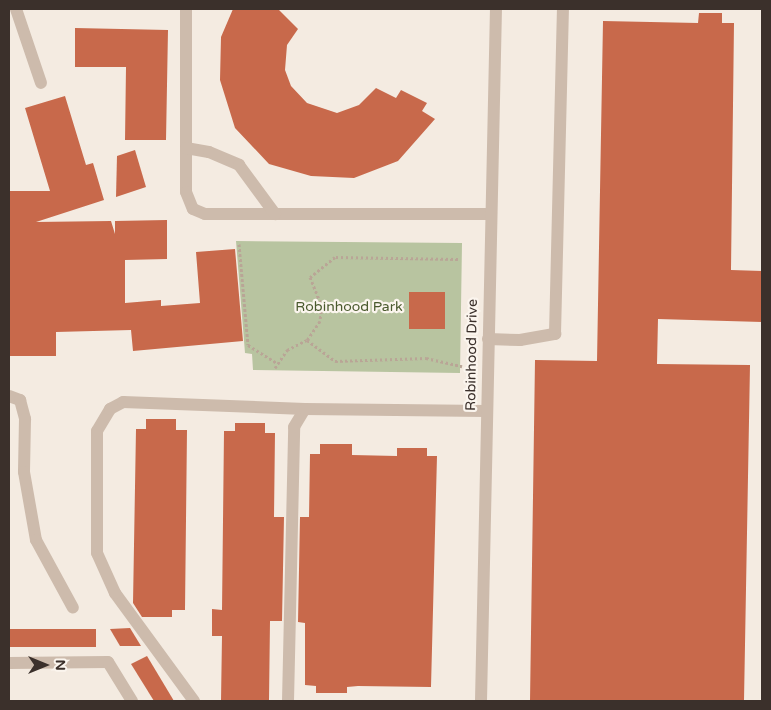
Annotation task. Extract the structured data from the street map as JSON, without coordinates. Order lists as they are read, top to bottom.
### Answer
{
  "streets": {
    "street": ["Robinhood Drive"]
  },
  "parks": ["Robinhood Park"],
  "north": "right"
}
